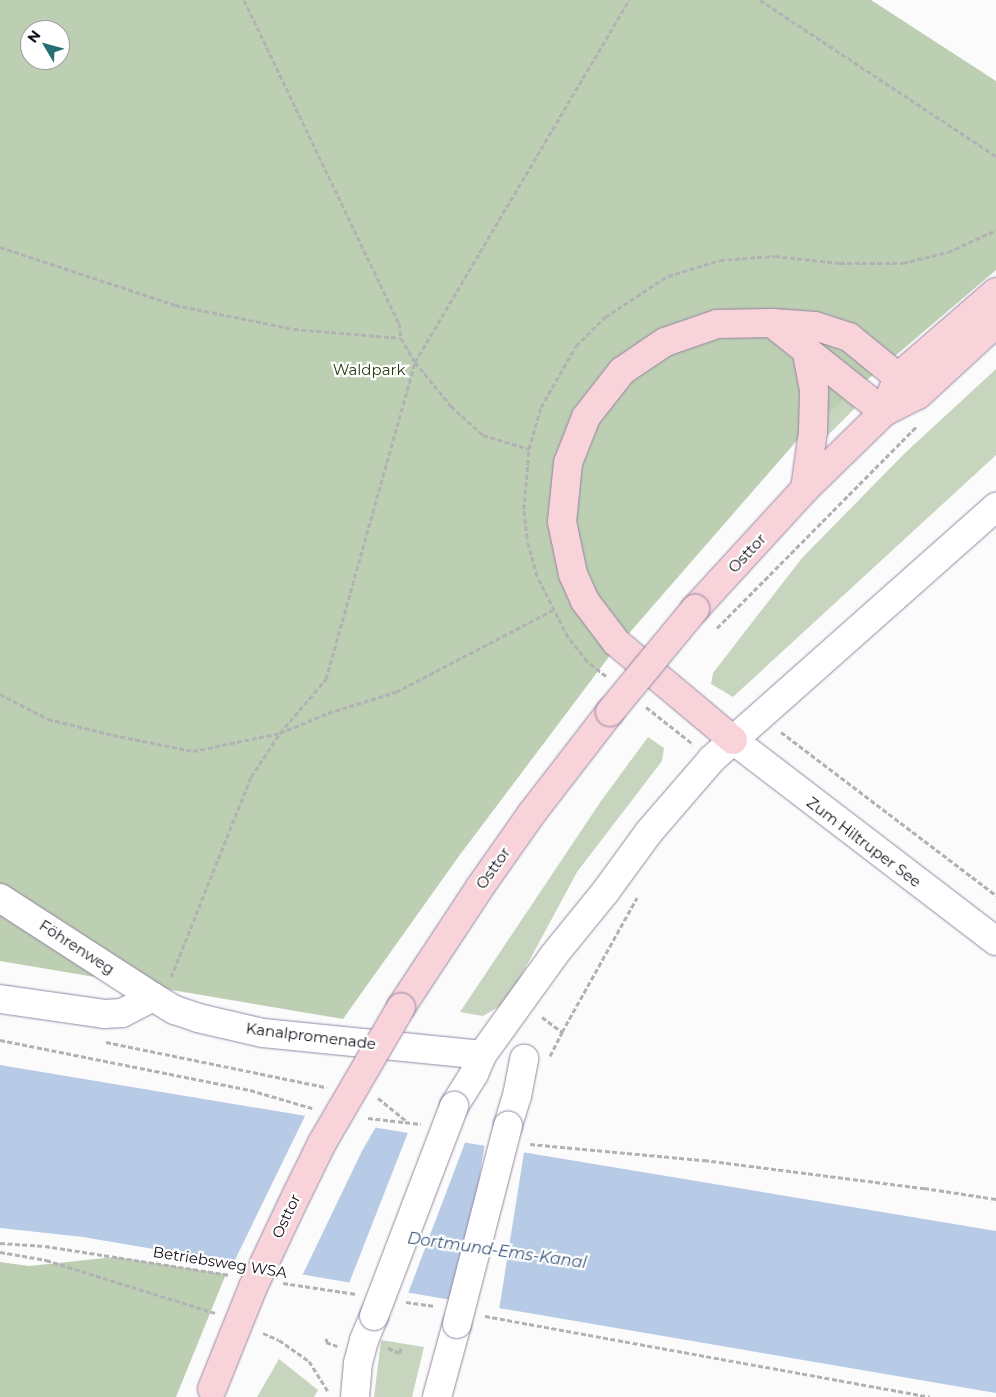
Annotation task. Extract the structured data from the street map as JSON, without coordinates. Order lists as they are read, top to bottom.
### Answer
{
  "streets": {
    "main road": ["Osttor"],
    "street": ["Zum Hiltruper See", "Föhrenweg", "Kanalpromenade"],
    "path": ["Betriebsweg WSA"]
  },
  "crossings": [
    ["Föhrenweg", "Kanalpromenade"]
  ],
  "water": ["Dortmund-Ems-Kanal"],
  "parks": ["Waldpark"],
  "north": "top left"
}
